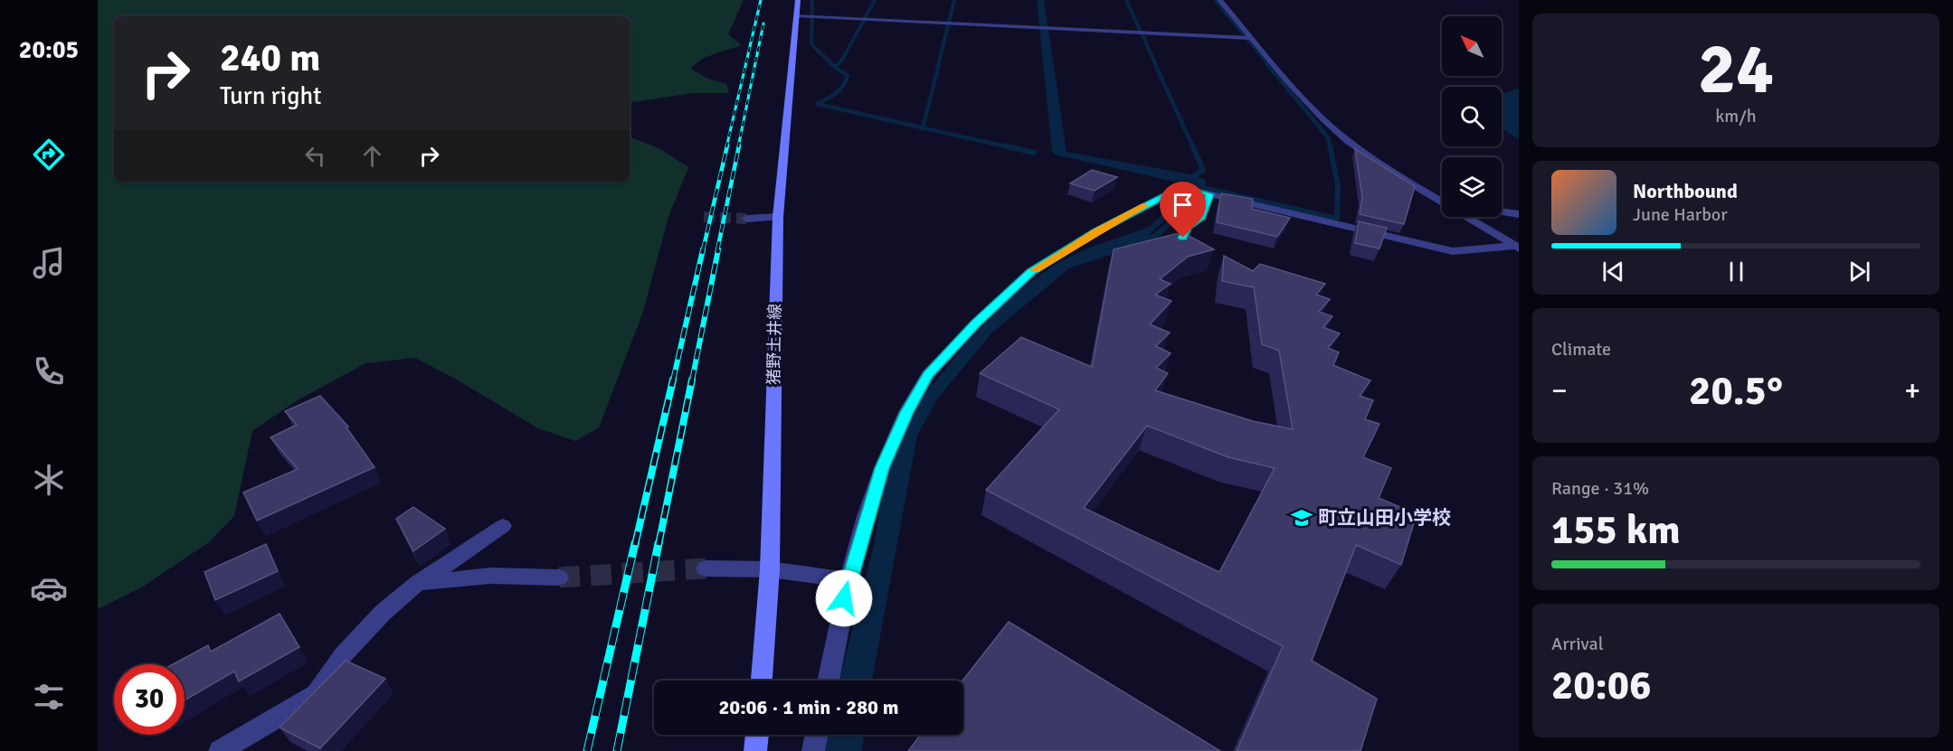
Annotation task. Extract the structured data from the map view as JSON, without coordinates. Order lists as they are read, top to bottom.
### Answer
{
  "streets": {
    "main road": ["猪野土井線"]
  },
  "places": {
    "school or university": ["町立山田小学校"]
  },
  "north": "top left",
  "page": {
    "tabs": "20:05",
    "tile": [
      ["24", "km/h"],
      "Climate",
      ["Range · 31%", "155 km"],
      ["Arrival", "20:06"]
    ],
    "turn": ["240 m", "Turn right"],
    "song": ["Northbound", "June Harbor"],
    "heat": ["−", "20.5°", "+"],
    "limit": "30",
    "trip": "20:06 · 1 min · 280 m"
  }
}
